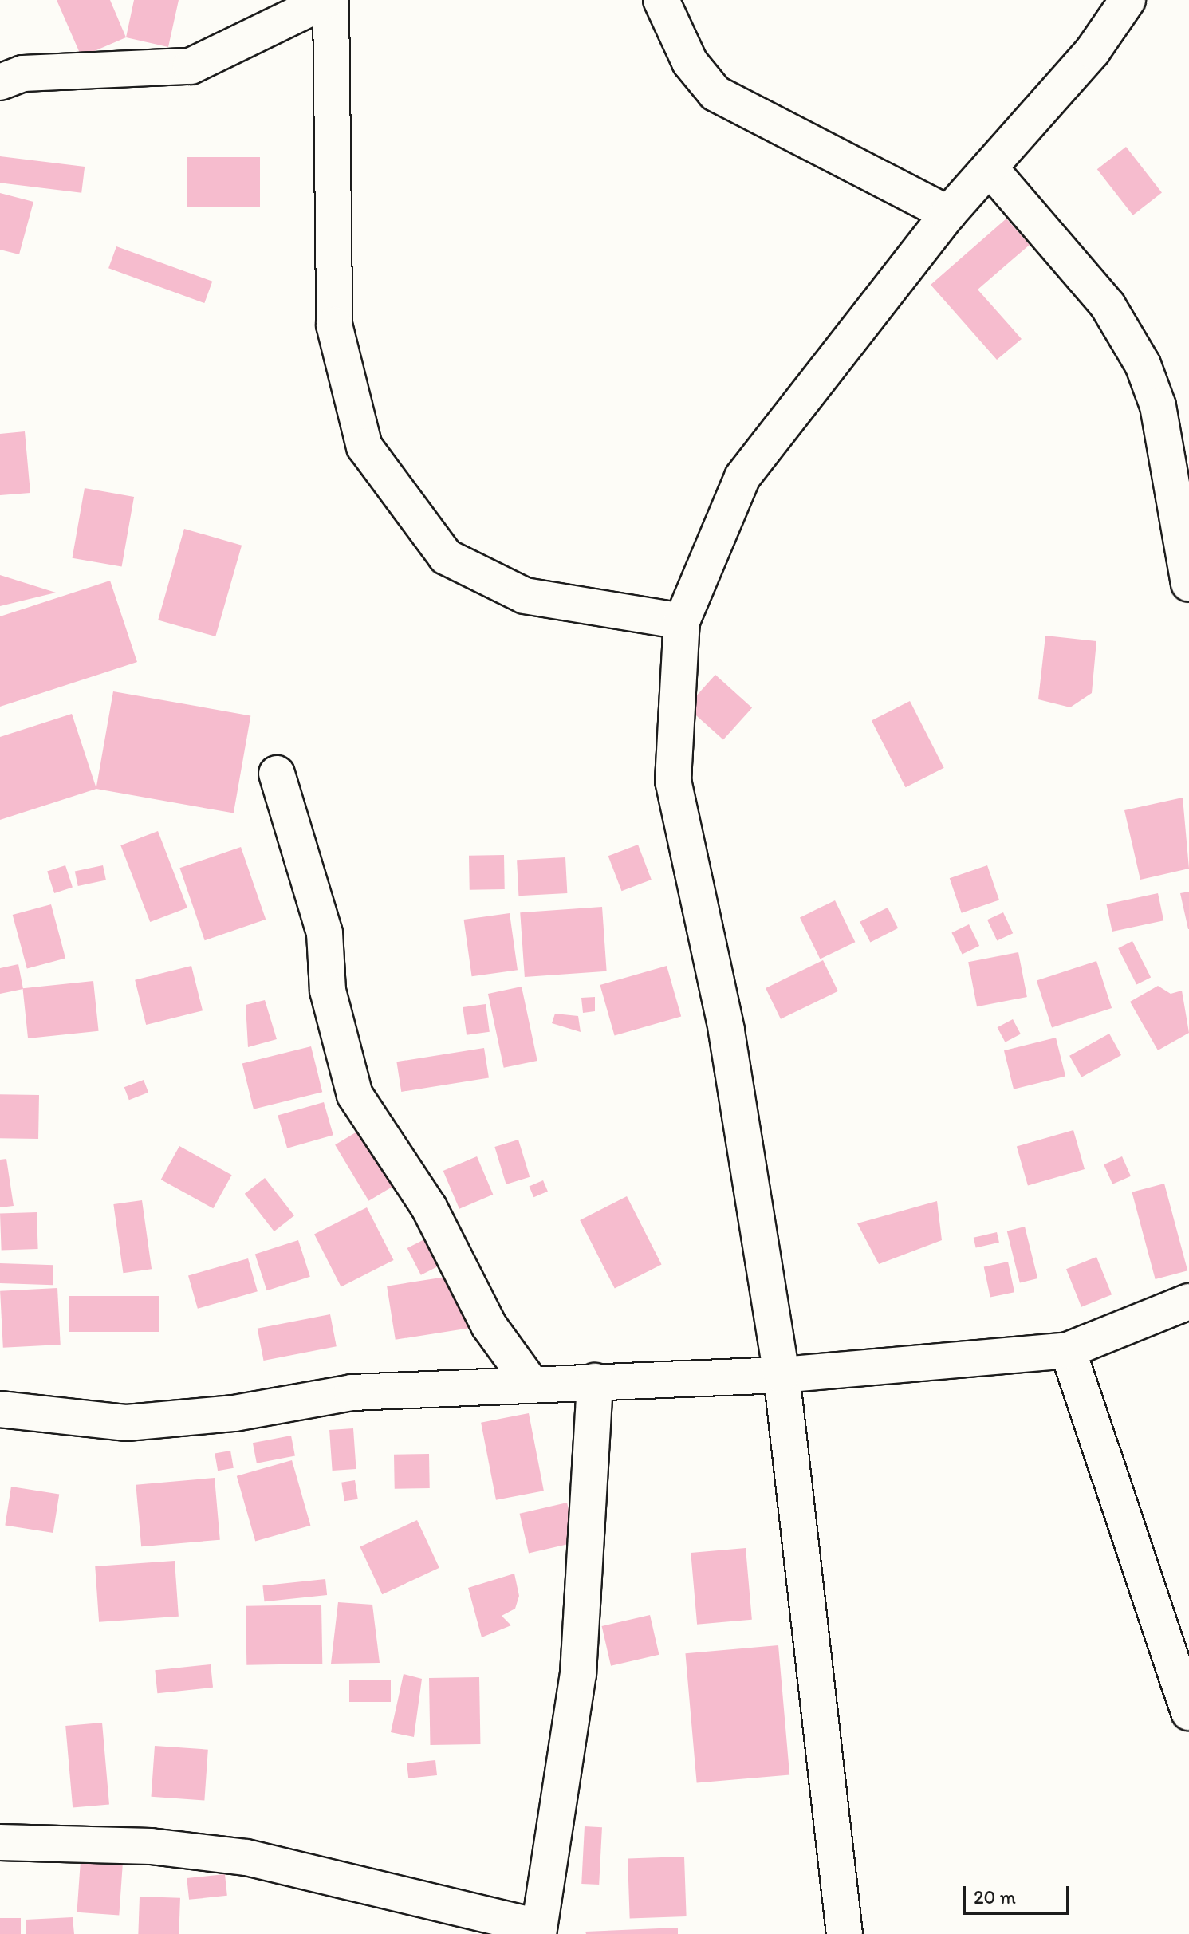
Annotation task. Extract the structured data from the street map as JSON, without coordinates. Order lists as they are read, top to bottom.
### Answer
{
  "scale_bar": "20 m"
}
